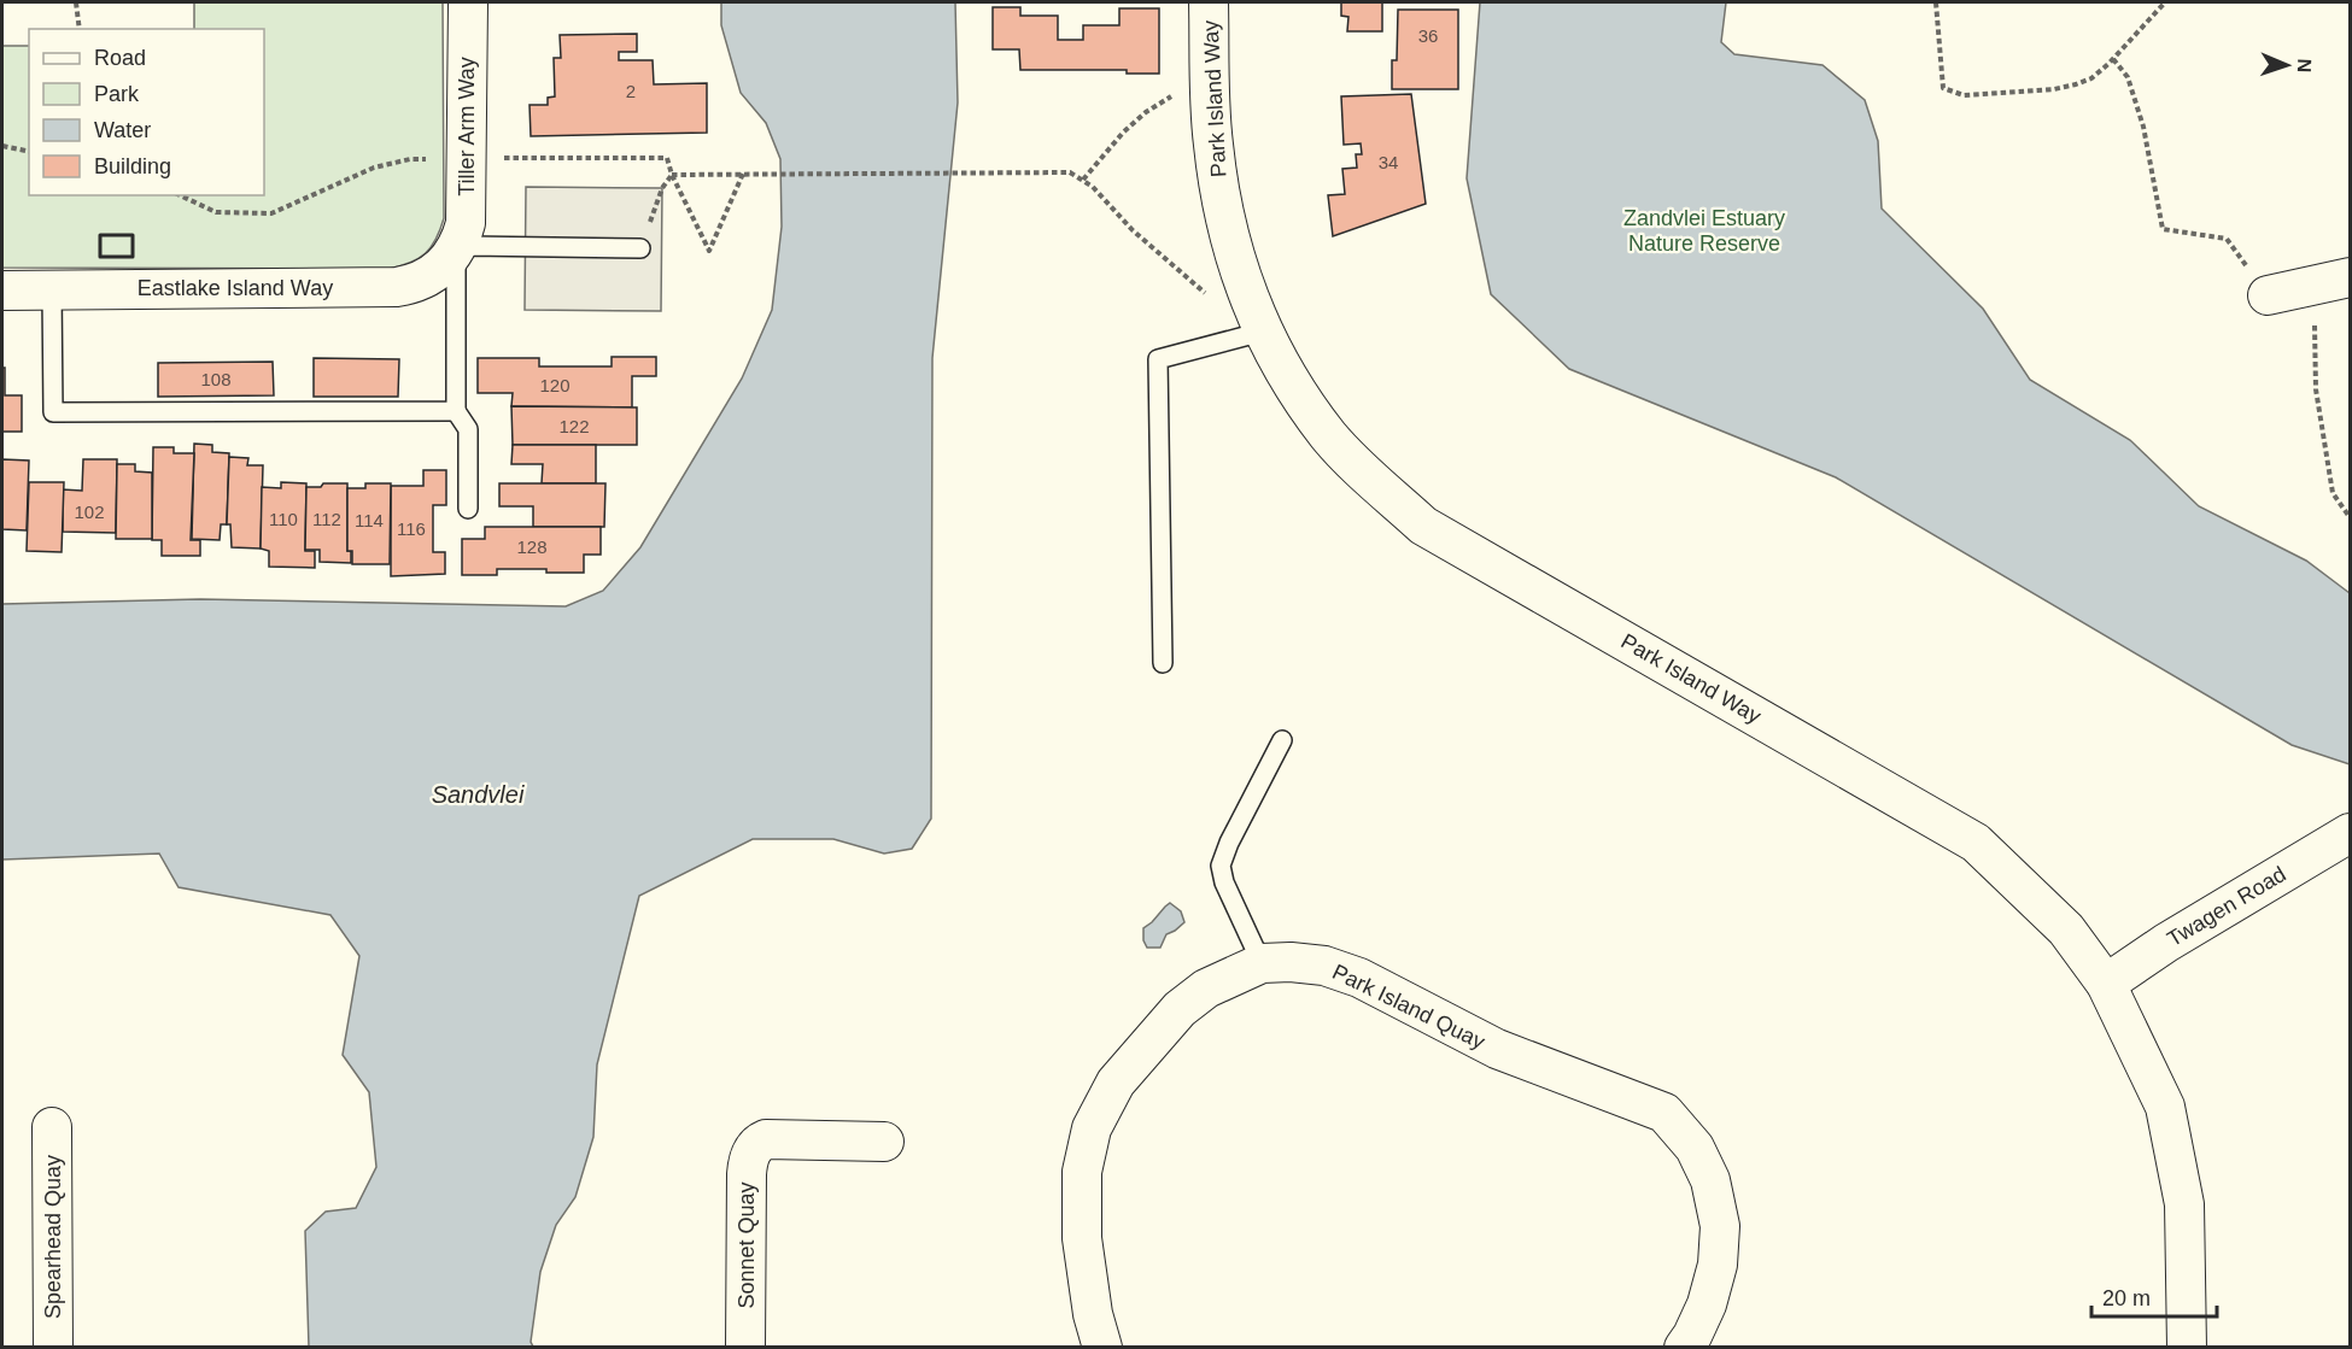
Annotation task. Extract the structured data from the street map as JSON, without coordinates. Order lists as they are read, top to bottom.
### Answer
{
  "streets": {
    "street": [
      "Park Island Way",
      "Tiller Arm Way",
      "Eastlake Island Way",
      "Twagen Road",
      "Park Island Quay",
      "Spearhead Quay",
      "Sonnet Quay"
    ]
  },
  "crossings": [
    ["Park Island Way", "Twagen Road"],
    ["Tiller Arm Way", "Eastlake Island Way"]
  ],
  "water": ["Sandvlei"],
  "parks": ["Zandvlei Estuary Nature Reserve"],
  "house_numbers": [
    "36",
    "2",
    "34",
    "108",
    "120",
    "122",
    "102",
    "110",
    "112",
    "114",
    "116",
    "128"
  ],
  "legend": [
    "Road",
    "Park",
    "Water",
    "Building"
  ],
  "scale_bar": "20 m",
  "north": "right"
}
